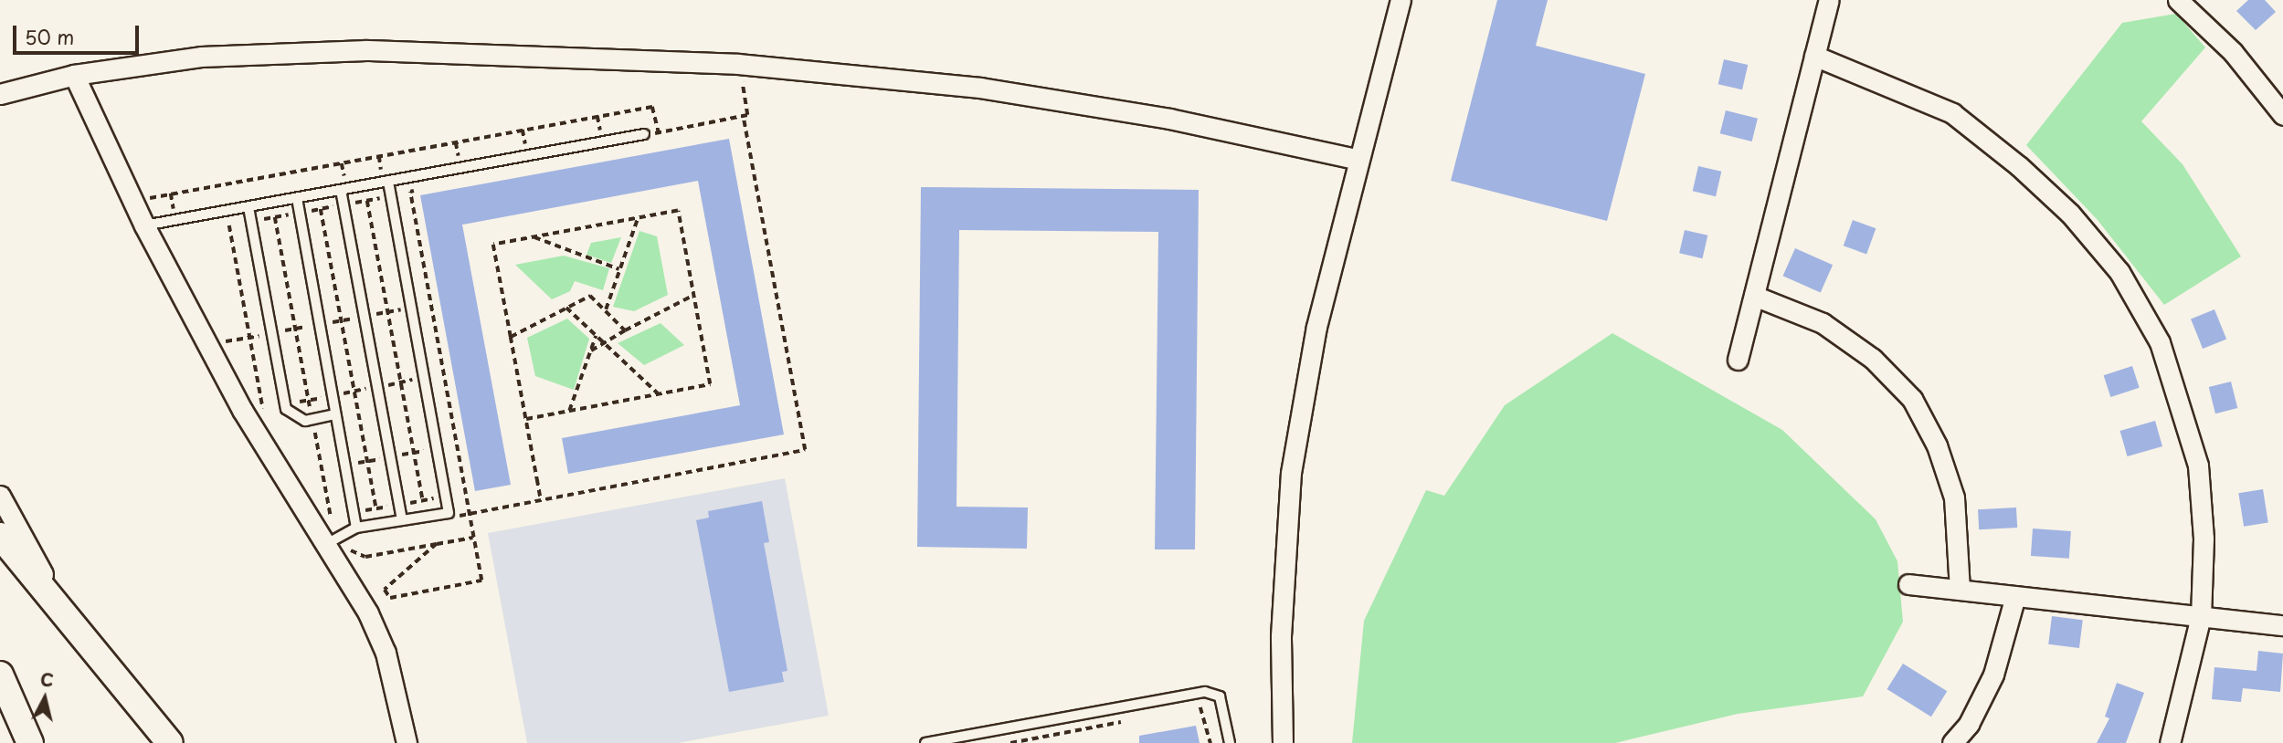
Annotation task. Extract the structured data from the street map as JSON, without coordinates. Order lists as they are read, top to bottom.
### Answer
{
  "scale_bar": "50 m",
  "north": "top"
}
